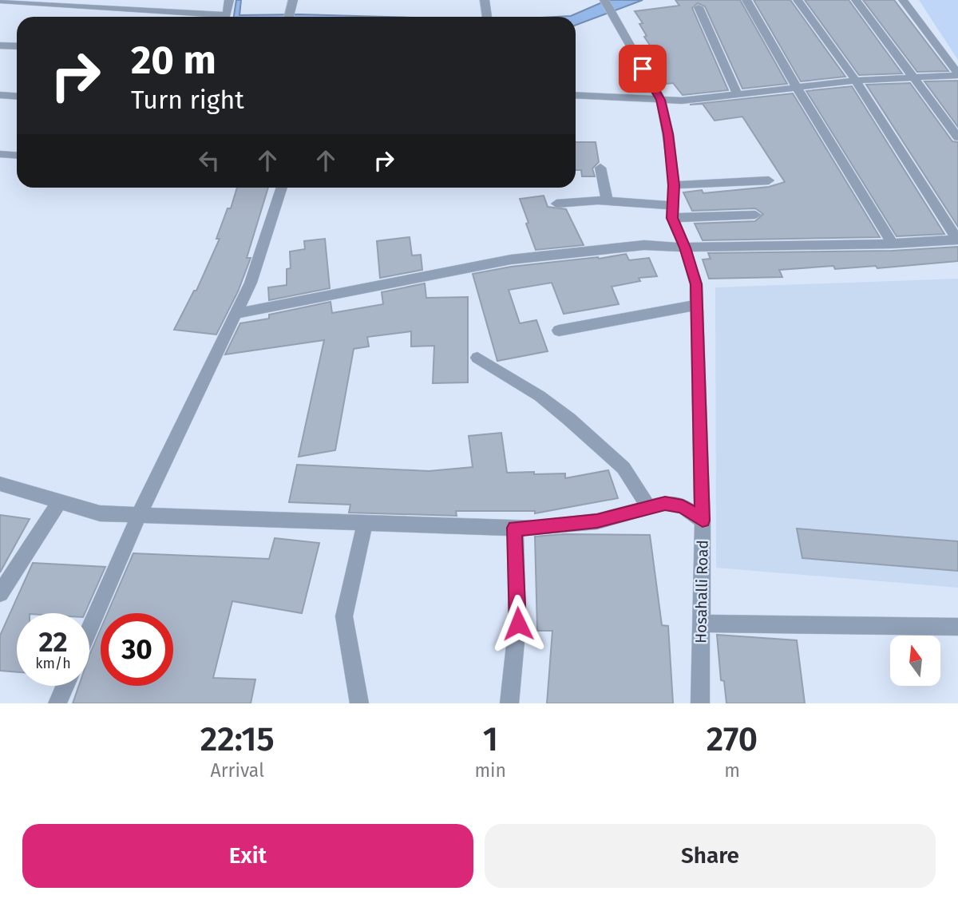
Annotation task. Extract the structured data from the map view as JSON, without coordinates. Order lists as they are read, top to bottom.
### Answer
{
  "streets": {
    "street": ["Hosahalli Road"]
  },
  "north": "top",
  "page": {
    "turn": ["20 m", "Turn right"],
    "speed": "22 km/h",
    "limit": "30",
    "eta": [
      "22:15",
      "Arrival",
      "1",
      "min",
      "270",
      "m"
    ],
    "buttons": ["Exit", "Share"]
  }
}
